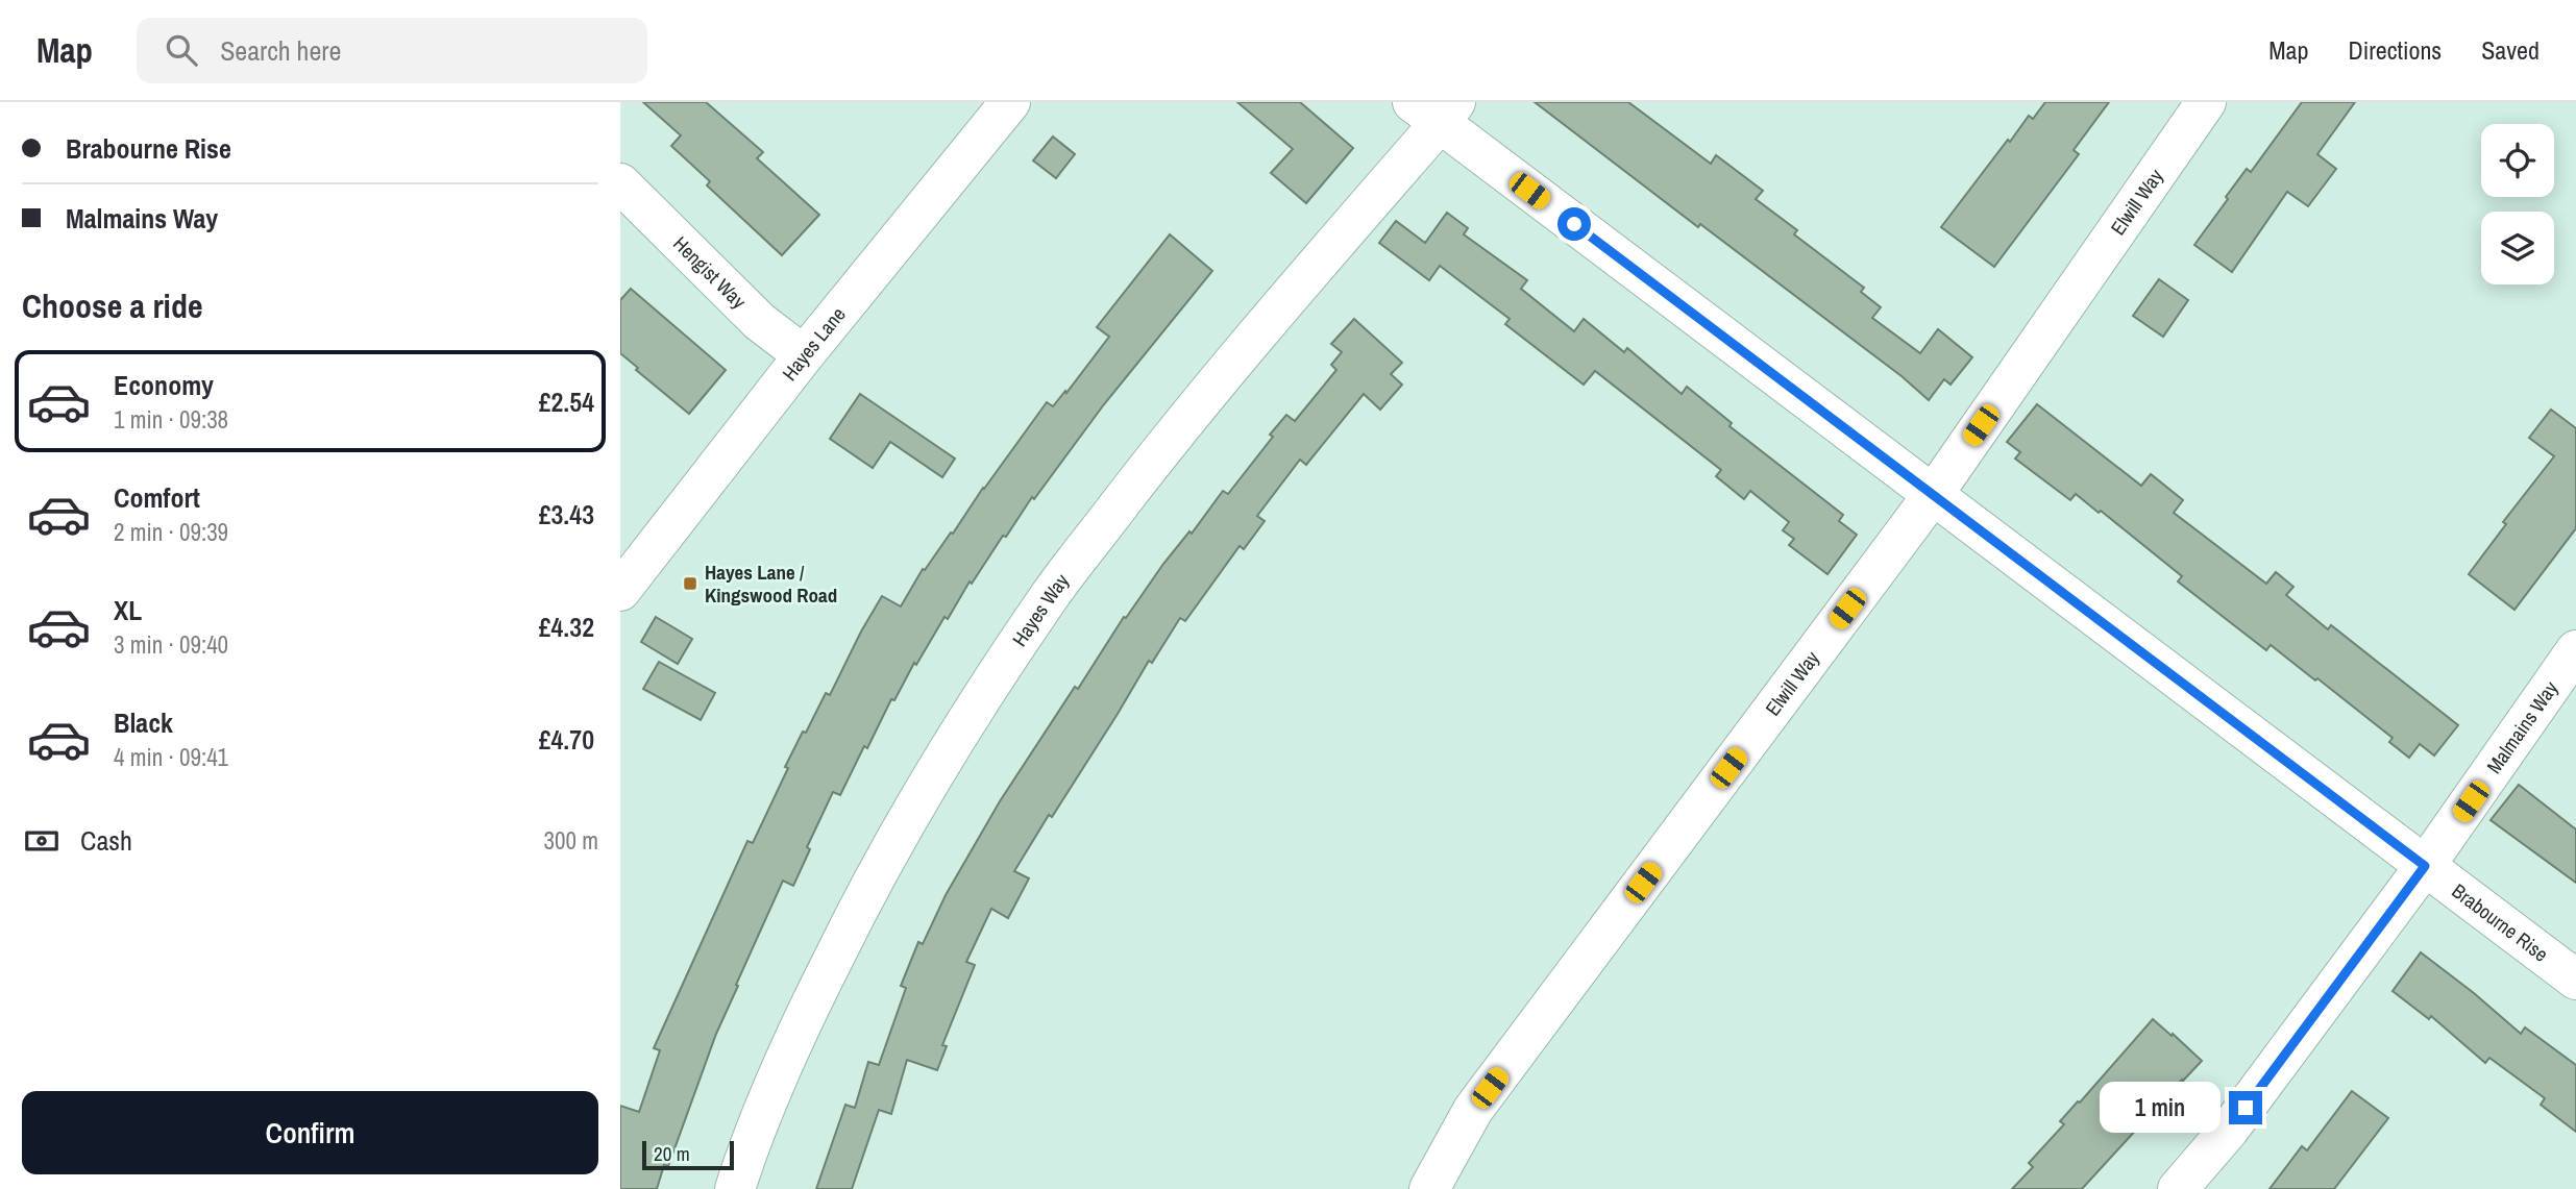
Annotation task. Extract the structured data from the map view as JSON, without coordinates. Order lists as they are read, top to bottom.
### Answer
{
  "streets": {
    "street": [
      "Elwill Way",
      "Hengist Way",
      "Hayes Lane",
      "Hayes Way",
      "Malmains Way",
      "Brabourne Rise"
    ]
  },
  "crossings": [
    ["Elwill Way", "Brabourne Rise"],
    ["Hengist Way", "Hayes Lane"],
    ["Hayes Way", "Brabourne Rise"],
    ["Malmains Way", "Brabourne Rise"]
  ],
  "places": {
    "transit": ["Hayes Lane / Kingswood Road"]
  },
  "scale_bar": "20 m",
  "page": {
    "header": "Map",
    "search": "Search here",
    "nav": ["Map", "Directions", "Saved"],
    "banner": ["Brabourne Rise", "Malmains Way"],
    "heading": "Choose a ride",
    "list": [
      {
        "name": "Economy",
        "note": "1 min · 09:38",
        "value": "£2.54"
      },
      {
        "name": "Comfort",
        "note": "2 min · 09:39",
        "value": "£3.43"
      },
      {
        "name": "XL",
        "note": "3 min · 09:40",
        "value": "£4.32"
      },
      {
        "name": "Black",
        "note": "4 min · 09:41",
        "value": "£4.70"
      }
    ],
    "pay": ["Cash", "300 m"],
    "buttons": "Confirm",
    "bubble": "1 min",
    "scale": "20 m"
  }
}
